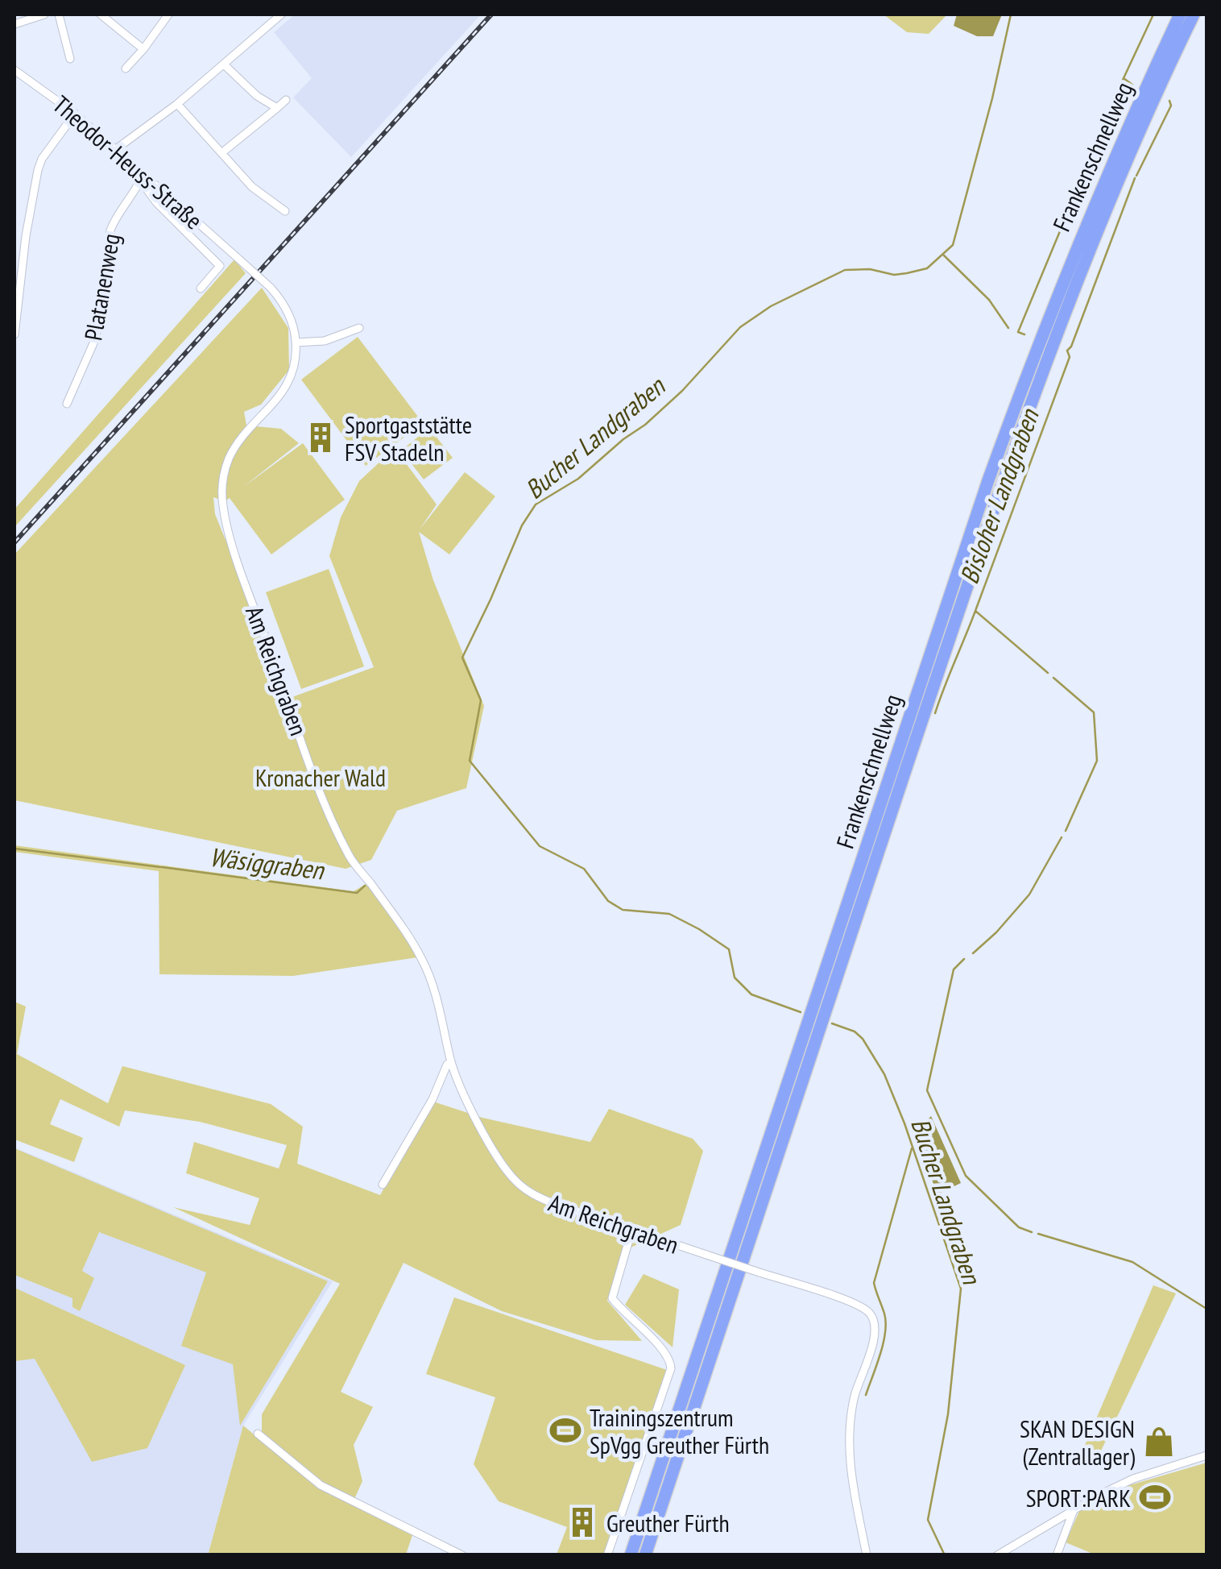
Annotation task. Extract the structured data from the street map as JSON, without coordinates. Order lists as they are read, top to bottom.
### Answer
{
  "streets": {
    "highway": ["Frankenschnellweg"],
    "street": ["Theodor-Heuss-Straße", "Platanenweg", "Am Reichgraben"]
  },
  "crossings": [
    ["Theodor-Heuss-Straße", "Platanenweg"],
    ["Theodor-Heuss-Straße", "Am Reichgraben"]
  ],
  "water": ["Bucher Landgraben", "Bisloher Landgraben", "Wäsiggraben"],
  "parks": ["Kronacher Wald"],
  "places": {
    "building": ["Sportgaststätte FSV Stadeln", "Greuther Fürth"],
    "sports": ["Trainingszentrum SpVgg Greuther Fürth", "SPORT:PARK"],
    "shop": ["SKAN DESIGN (Zentrallager)"]
  }
}
